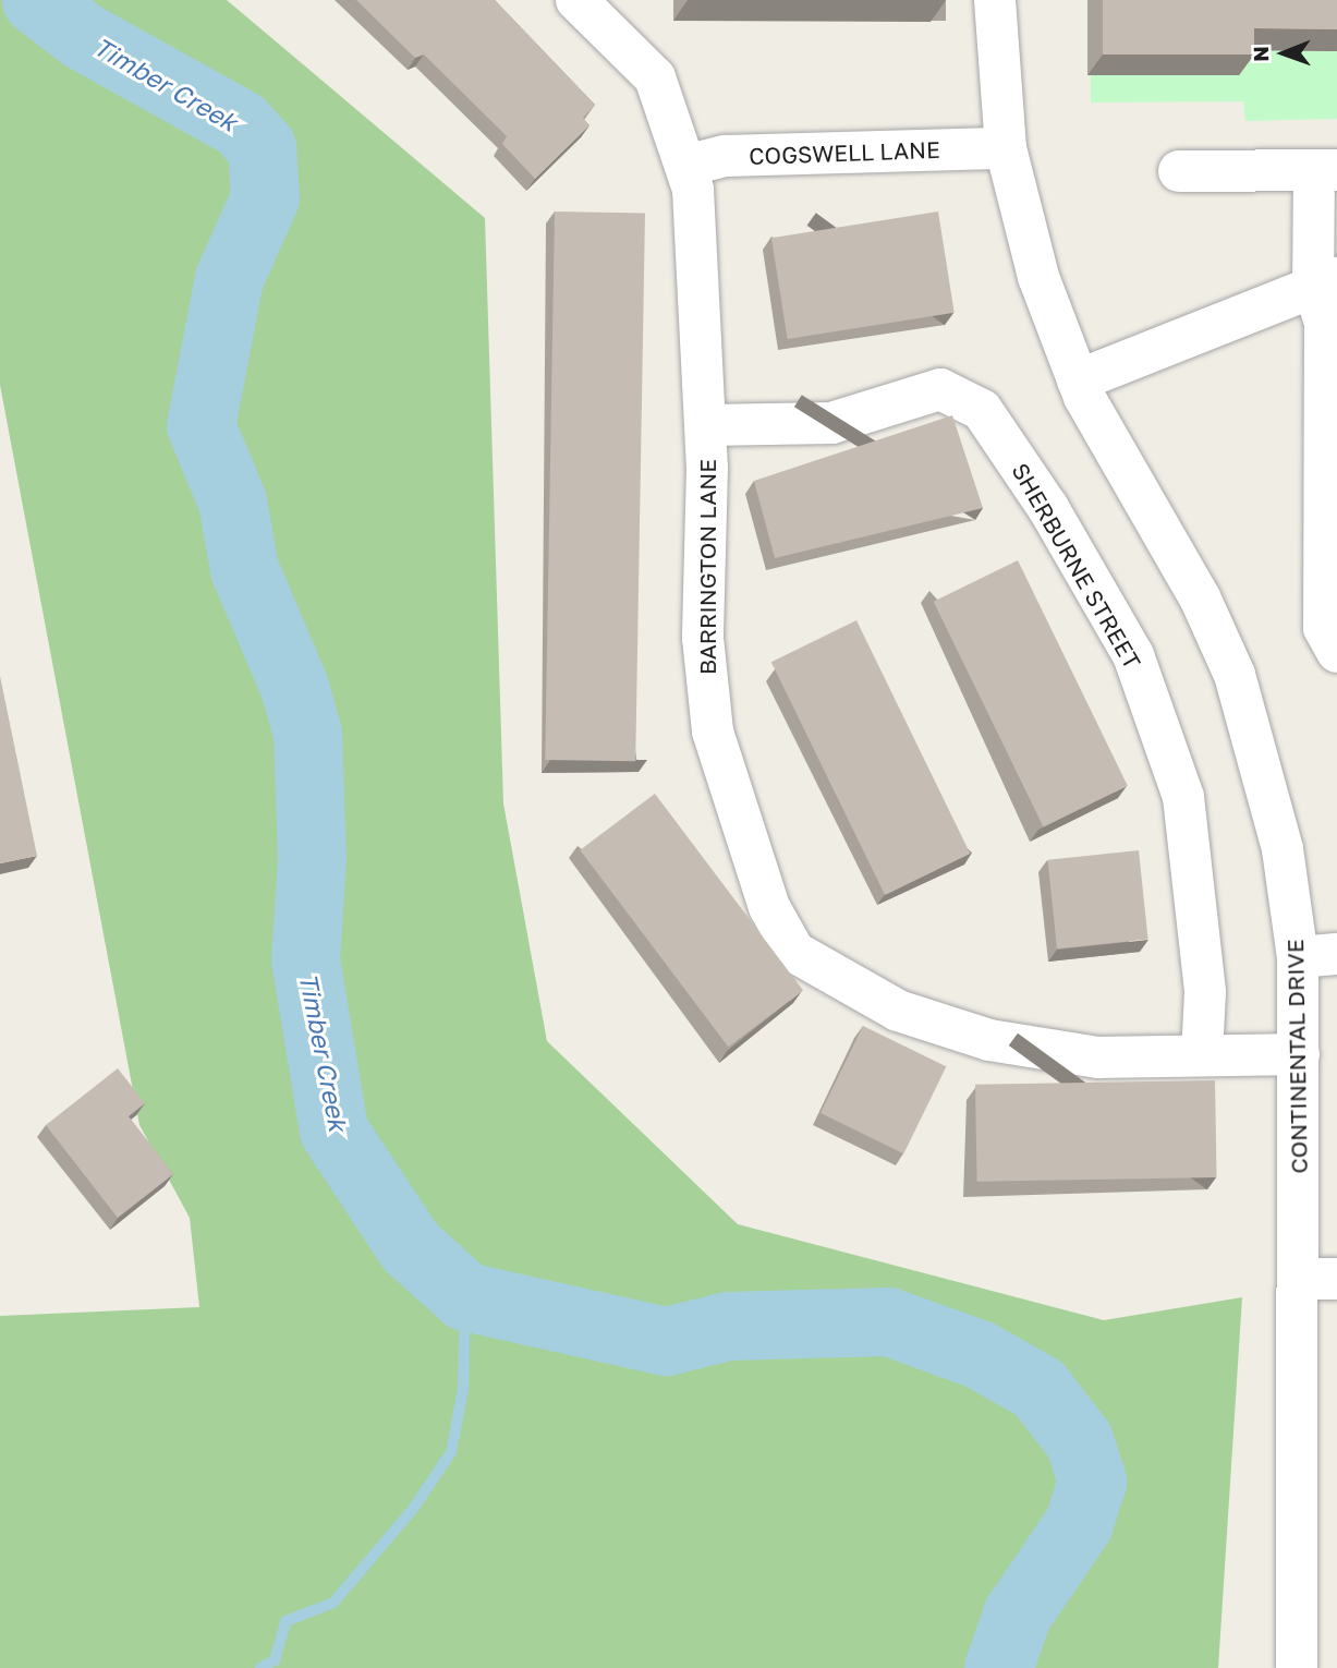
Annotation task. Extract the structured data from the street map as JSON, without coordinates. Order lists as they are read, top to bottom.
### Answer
{
  "streets": {
    "street": [
      "COGSWELL LANE",
      "SHERBURNE STREET",
      "BARRINGTON LANE",
      "CONTINENTAL DRIVE"
    ]
  },
  "crossings": [
    ["COGSWELL LANE", "BARRINGTON LANE"],
    ["COGSWELL LANE", "CONTINENTAL DRIVE"],
    ["SHERBURNE STREET", "BARRINGTON LANE"],
    ["BARRINGTON LANE", "CONTINENTAL DRIVE"]
  ],
  "water": ["Timber Creek"],
  "north": "left"
}
